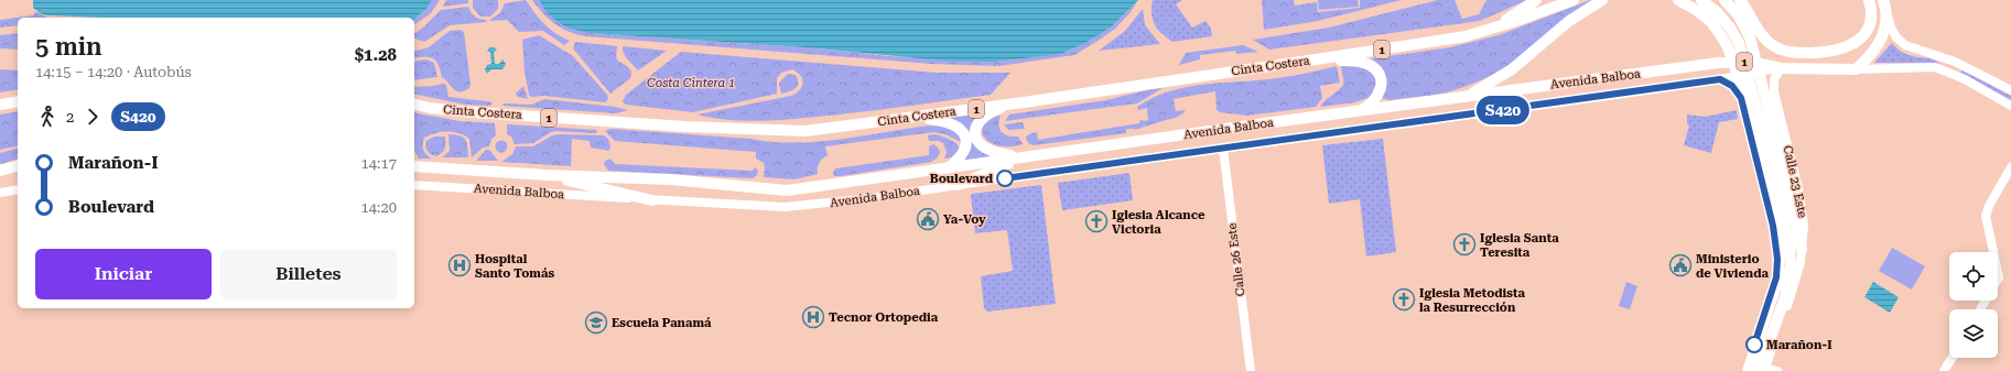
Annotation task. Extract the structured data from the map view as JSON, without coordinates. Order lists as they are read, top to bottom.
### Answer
{
  "streets": {
    "highway": ["1", "Cinta Costera", "Avenida Balboa"],
    "main road": ["Calle 23 Este", "Calle 26 Este"]
  },
  "crossings": [
    ["1", "Avenida Balboa"],
    ["1", "Calle 23 Este"],
    ["Avenida Balboa", "Calle 23 Este"],
    ["Avenida Balboa", "Calle 26 Este"]
  ],
  "parks": ["Costa Cintera 1"],
  "places": {
    "other": ["Boulevard", "Marañon-I"],
    "public building": ["Ya-Voy", "Ministerio de Vivienda"],
    "church": ["Iglesia Alcance Victoria", "Iglesia Santa Teresita", "Iglesia Metodista la Resurrección"],
    "hospital": ["Hospital Santo Tomás", "Tecnor Ortopedia"],
    "school or university": ["Escuela Panamá"]
  },
  "lines": ["bus line S420"],
  "page": {
    "on_map": "S420",
    "heading": ["5 min", "14:15 – 14:20 · Autobús", "$1.28"],
    "legs": ["2", "S420"],
    "list": [
      {
        "name": "Marañon-I",
        "value": "14:17"
      },
      {
        "name": "Boulevard",
        "value": "14:20"
      }
    ],
    "buttons": ["Iniciar", "Billetes"]
  }
}
